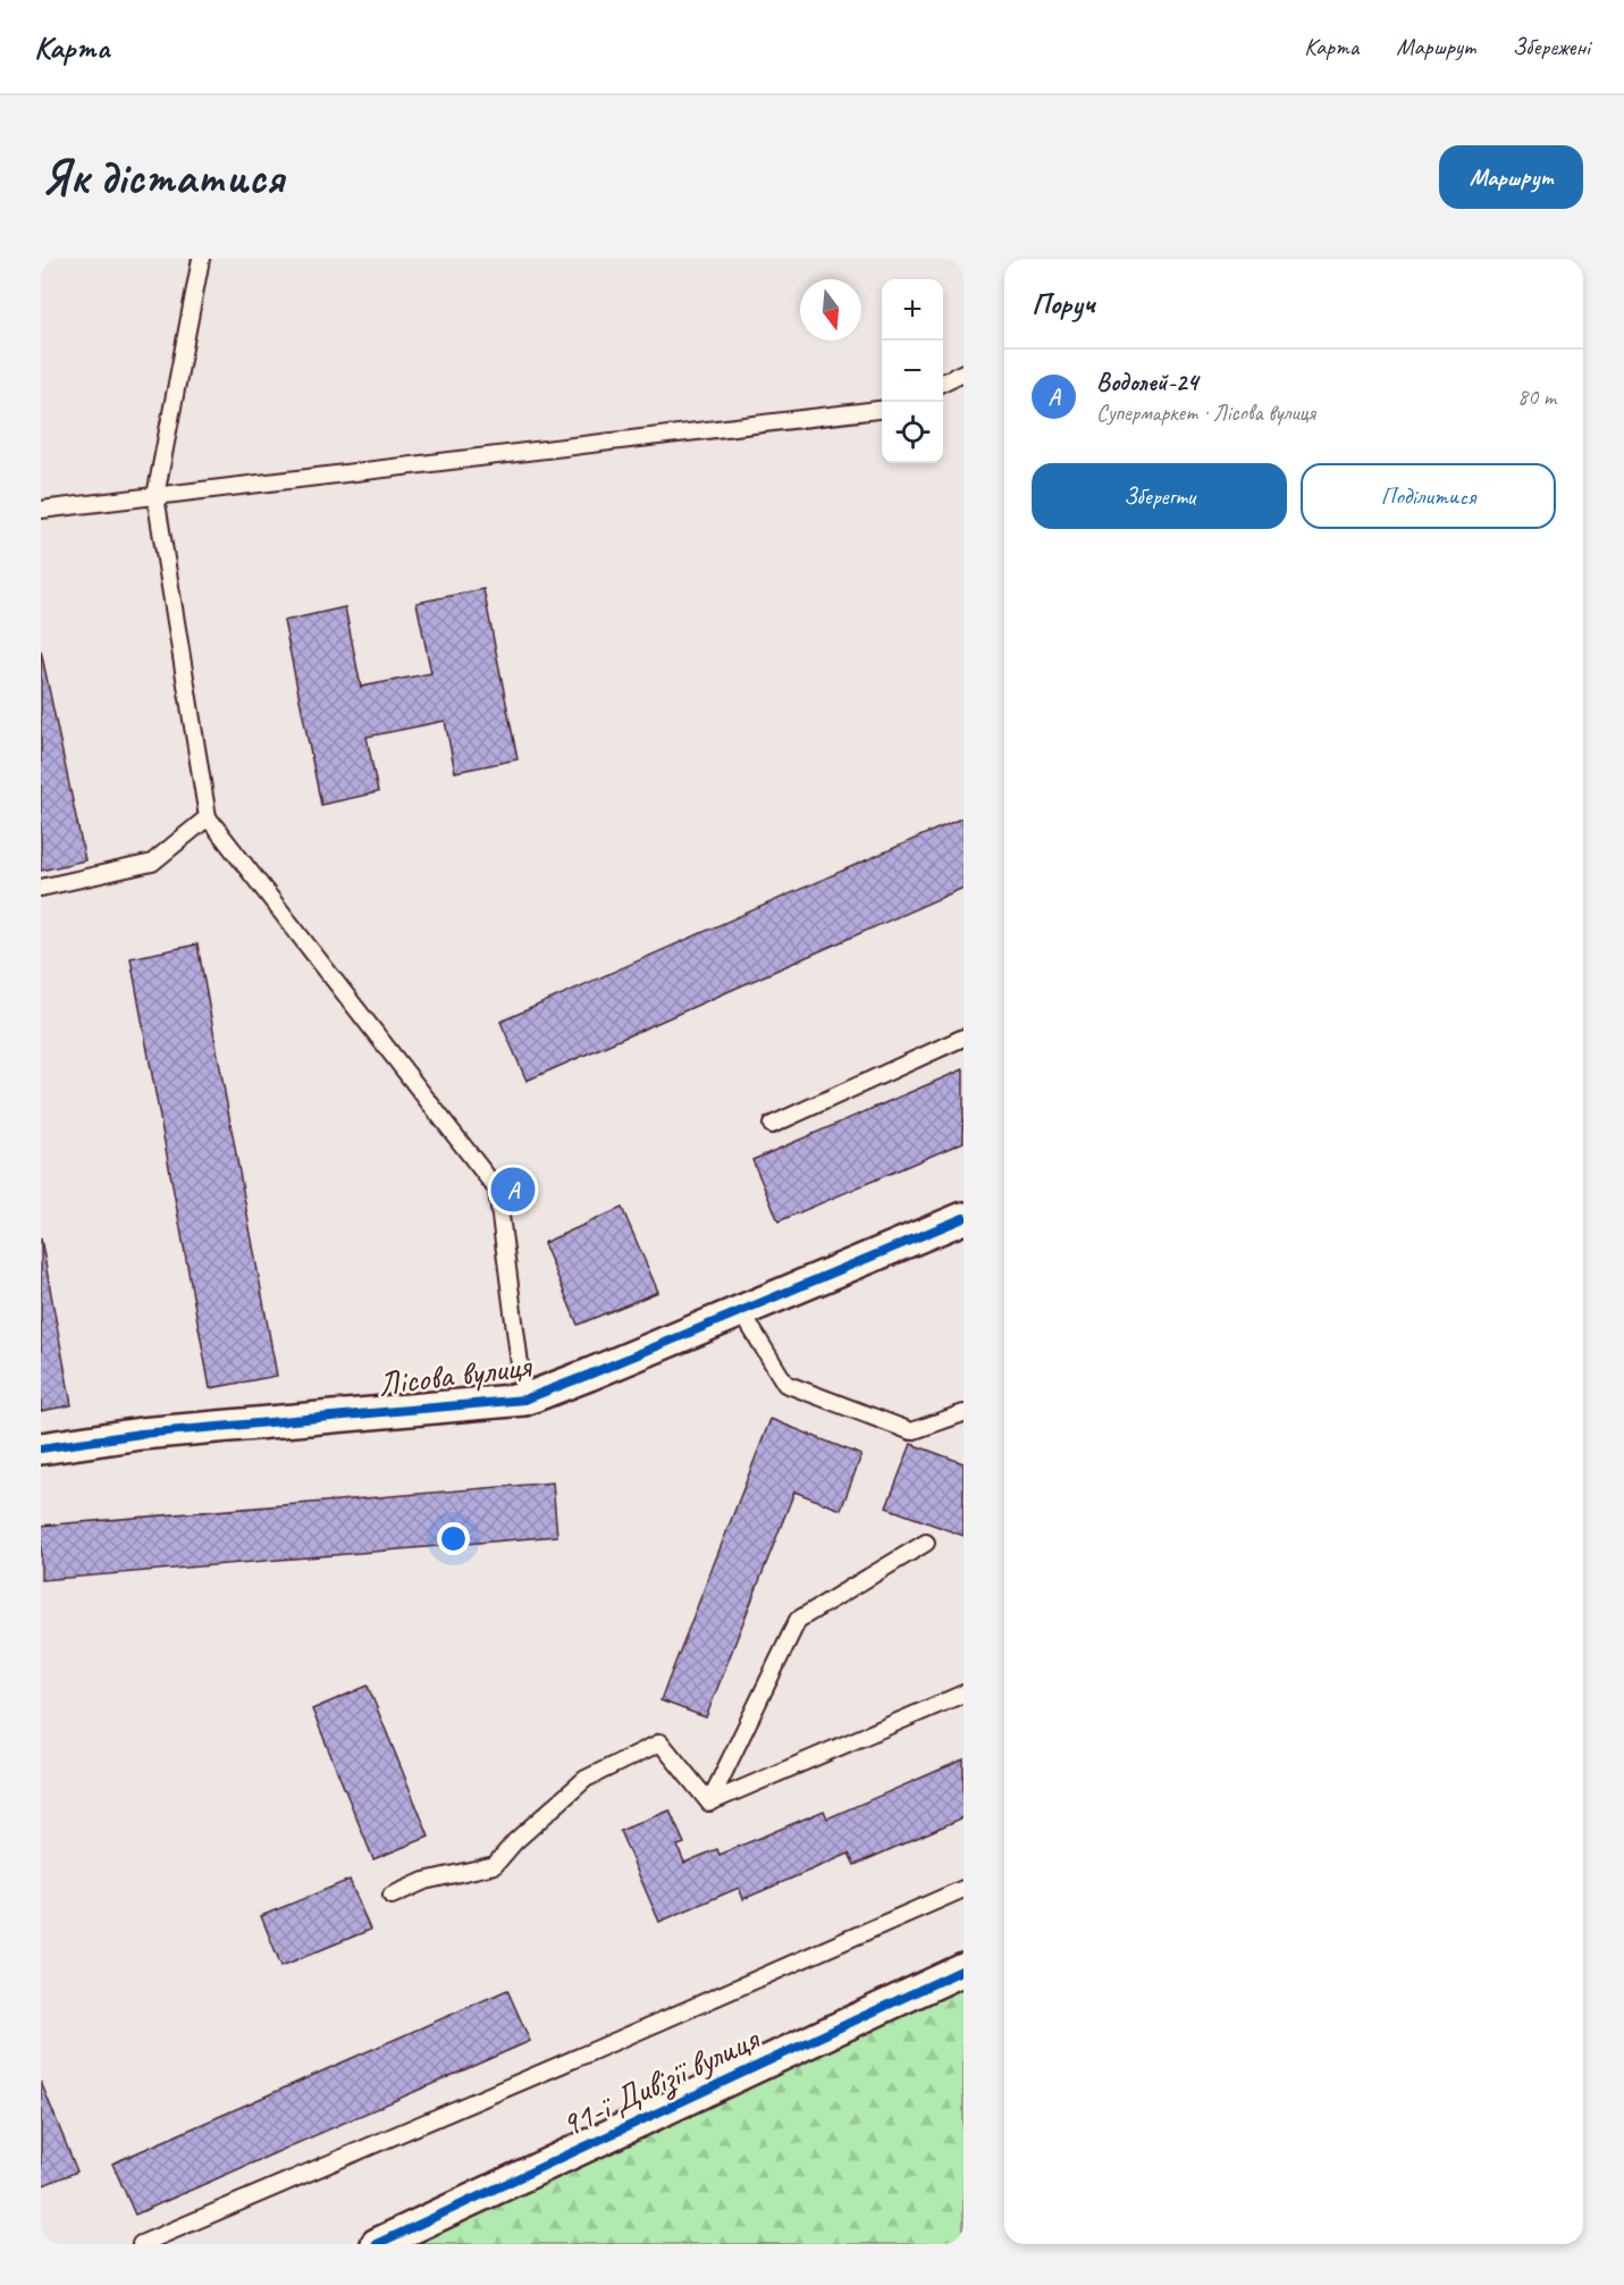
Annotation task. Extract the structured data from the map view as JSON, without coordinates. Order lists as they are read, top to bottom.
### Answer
{
  "streets": {
    "street": ["Лісова вулиця", "91-ї Дивізії вулиця"]
  },
  "north": "bottom",
  "page": {
    "header": "Карта",
    "nav": ["Карта", "Маршрут", "Збережені"],
    "buttons": [
      "Маршрут",
      ["Зберегти", "Поділитися"]
    ],
    "title": "Як дістатися",
    "heading": "Поруч",
    "map_buttons": ["+", "−"],
    "list": [
      {
        "mark": "A",
        "name": "Водолей-24",
        "note": "Супермаркет · Лісова вулиця",
        "value": "80 m"
      }
    ],
    "pins": "A"
  }
}
